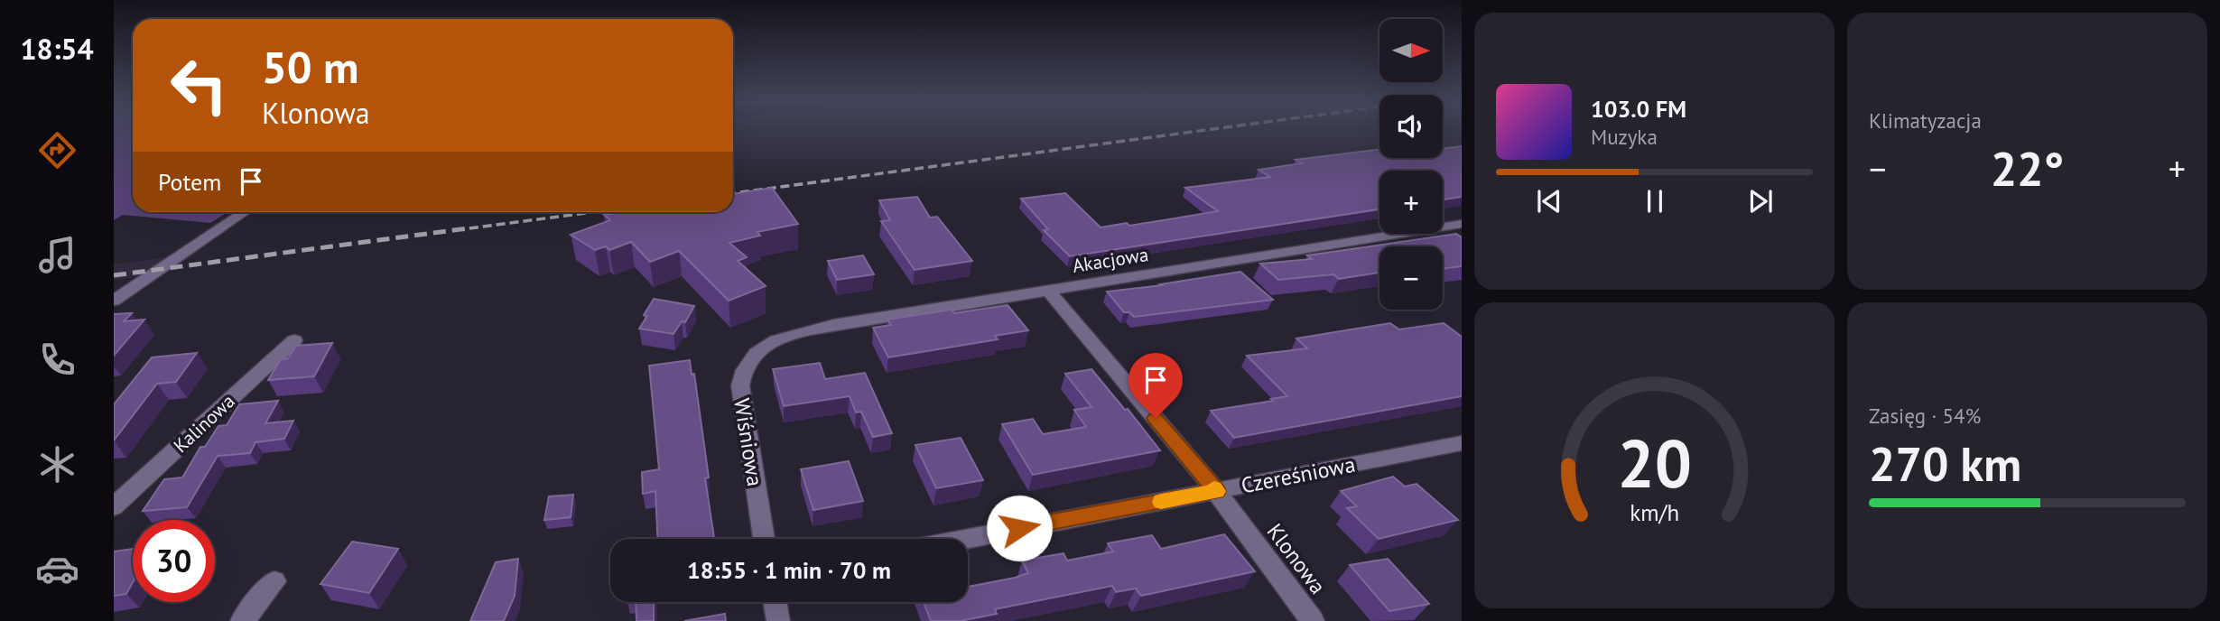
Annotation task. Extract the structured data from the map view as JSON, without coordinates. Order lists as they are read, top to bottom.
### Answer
{
  "streets": {
    "street": [
      "Akacjowa",
      "Kalinowa",
      "Wiśniowa",
      "Czereśniowa",
      "Klonowa"
    ]
  },
  "crossings": [
    ["Akacjowa", "Wiśniowa"],
    ["Akacjowa", "Klonowa"],
    ["Czereśniowa", "Klonowa"]
  ],
  "north": "right",
  "page": {
    "tabs": "18:54",
    "tile": [
      "Klimatyzacja",
      ["Zasięg · 54%", "270 km"]
    ],
    "map_buttons": ["+", "−"],
    "turn": ["50 m", "Klonowa"],
    "song": ["103.0 FM", "Muzyka"],
    "heat": ["−", "22°", "+"],
    "then": "Potem",
    "limit": "30",
    "trip": "18:55 · 1 min · 70 m",
    "gauge": ["20", "km/h"]
  }
}
